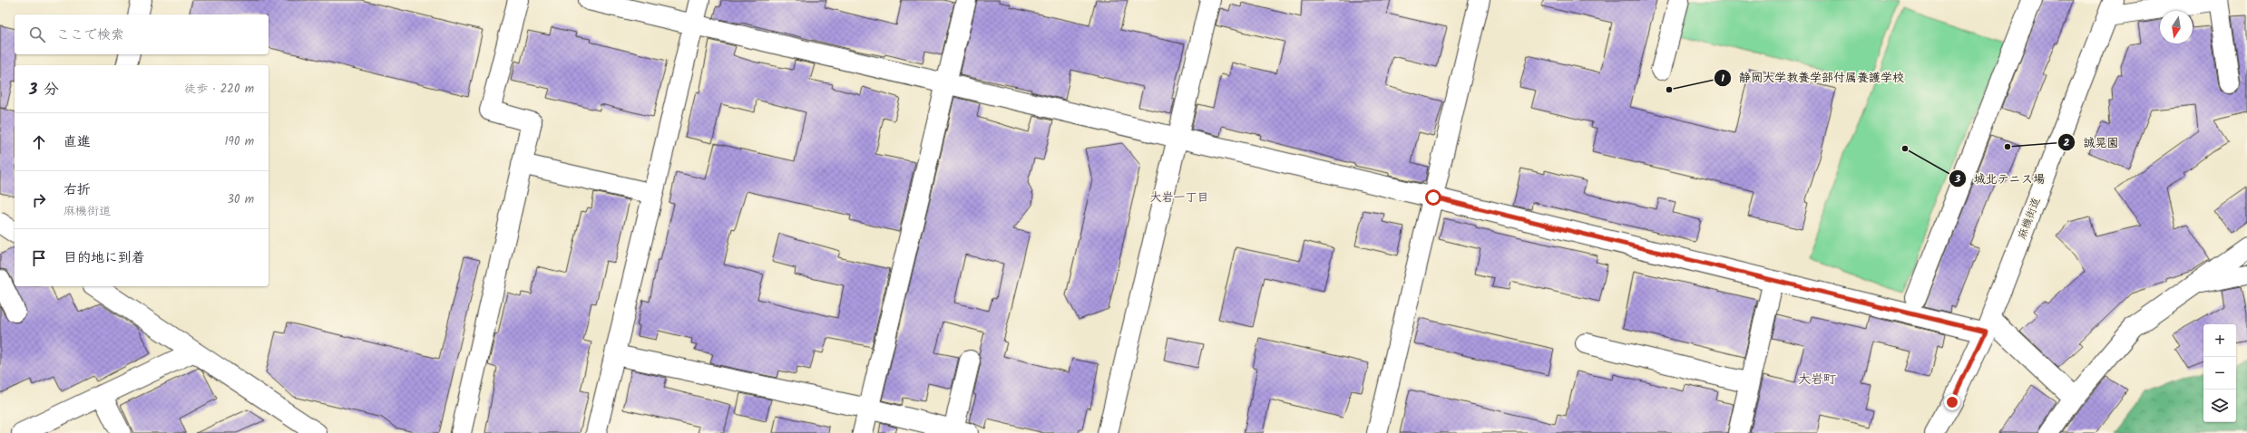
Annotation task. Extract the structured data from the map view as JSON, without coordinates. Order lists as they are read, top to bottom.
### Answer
{
  "streets": {
    "street": ["麻機街道"]
  },
  "districts": ["大岩一丁目", "大岩町"],
  "places": ["静岡大学教養学部付属養護学校", "誠晃園", "城北テニス場"],
  "north": "bottom",
  "page": {
    "search": "ここで検索",
    "heading": ["3 分", "徒歩 · 220 m"],
    "list": [
      ["直進", "190 m"],
      ["右折", "麻機街道", "30 m"],
      "目的地に到着"
    ],
    "map_buttons": ["+", "−"]
  }
}
